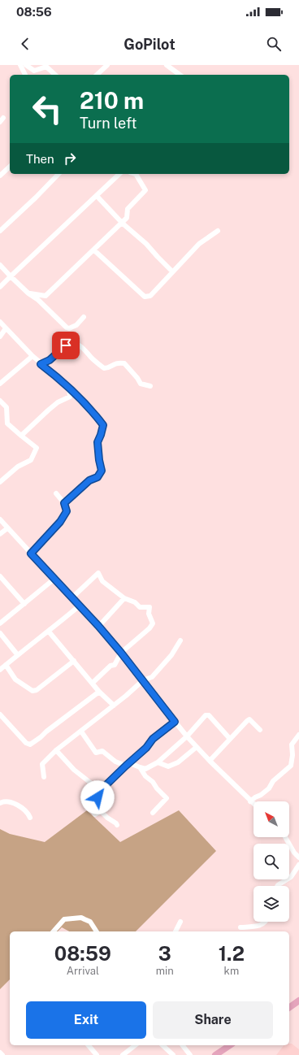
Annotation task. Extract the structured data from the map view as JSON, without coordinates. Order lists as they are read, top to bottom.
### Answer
{
  "north": "top left",
  "page": {
    "status": "08:56",
    "header": "GoPilot",
    "turn": ["210 m", "Turn left"],
    "then": "Then",
    "eta": [
      "08:59",
      "Arrival",
      "3",
      "min",
      "1.2",
      "km"
    ],
    "buttons": ["Exit", "Share"]
  }
}
